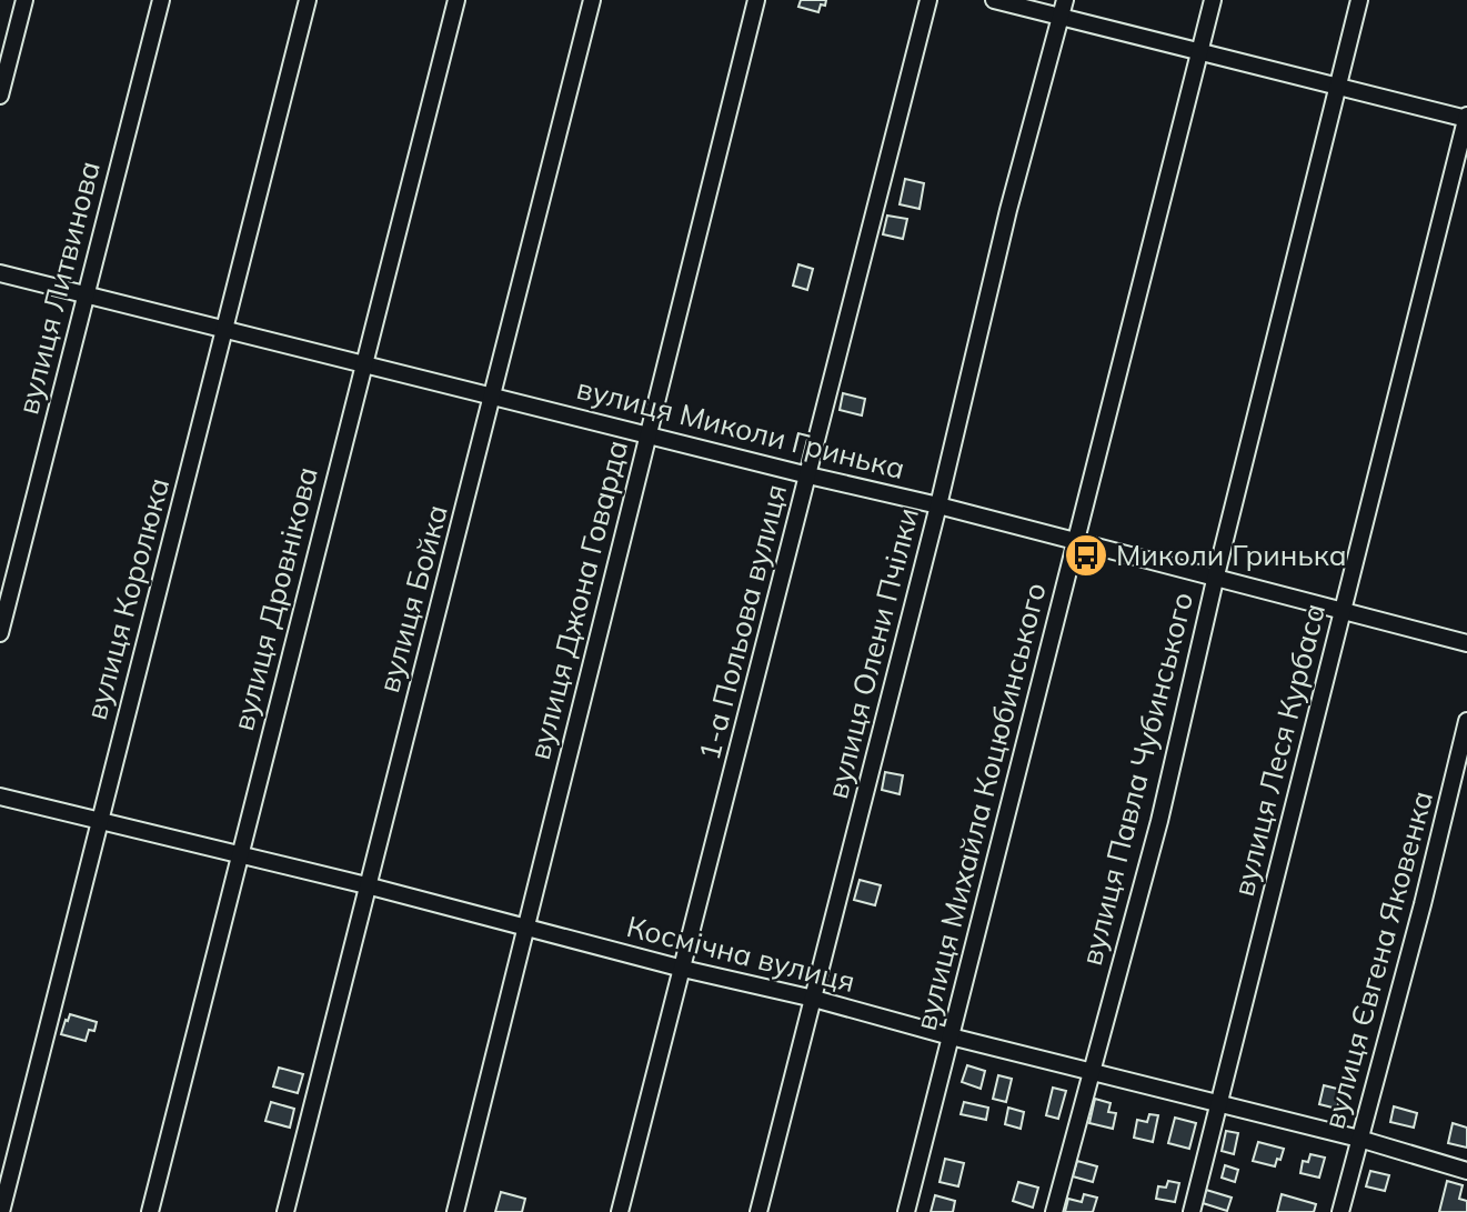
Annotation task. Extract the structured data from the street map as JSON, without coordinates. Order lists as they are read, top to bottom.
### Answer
{
  "streets": {
    "street": [
      "вулиця Литвинова",
      "вулиця Миколи Гринька",
      "вулиця Королюка",
      "вулиця Дровнікова",
      "вулиця Бойка",
      "вулиця Джона Говарда",
      "1-а Польова вулиця",
      "вулиця Олени Пчілки",
      "вулиця Леся Курбаса",
      "вулиця Павла Чубинського",
      "вулиця Михайла Коцюбинського",
      "Космічна вулиця",
      "вулиця Євгена Яковенка"
    ]
  },
  "crossings": [
    ["вулиця Литвинова", "вулиця Миколи Гринька"],
    ["вулиця Миколи Гринька", "вулиця Королюка"],
    ["вулиця Миколи Гринька", "вулиця Дровнікова"],
    ["вулиця Миколи Гринька", "вулиця Бойка"],
    ["вулиця Миколи Гринька", "вулиця Джона Говарда"],
    ["вулиця Миколи Гринька", "1-а Польова вулиця"],
    ["вулиця Миколи Гринька", "вулиця Олени Пчілки"],
    ["вулиця Миколи Гринька", "вулиця Леся Курбаса"],
    ["вулиця Миколи Гринька", "вулиця Павла Чубинського"],
    ["вулиця Миколи Гринька", "вулиця Михайла Коцюбинського"],
    ["вулиця Королюка", "Космічна вулиця"],
    ["вулиця Дровнікова", "Космічна вулиця"],
    ["вулиця Бойка", "Космічна вулиця"],
    ["вулиця Джона Говарда", "Космічна вулиця"],
    ["1-а Польова вулиця", "Космічна вулиця"],
    ["вулиця Олени Пчілки", "Космічна вулиця"],
    ["вулиця Леся Курбаса", "Космічна вулиця"],
    ["вулиця Павла Чубинського", "Космічна вулиця"],
    ["вулиця Михайла Коцюбинського", "Космічна вулиця"],
    ["Космічна вулиця", "вулиця Євгена Яковенка"]
  ],
  "places": {
    "bus stop": ["Миколи Гринька"]
  }
}
